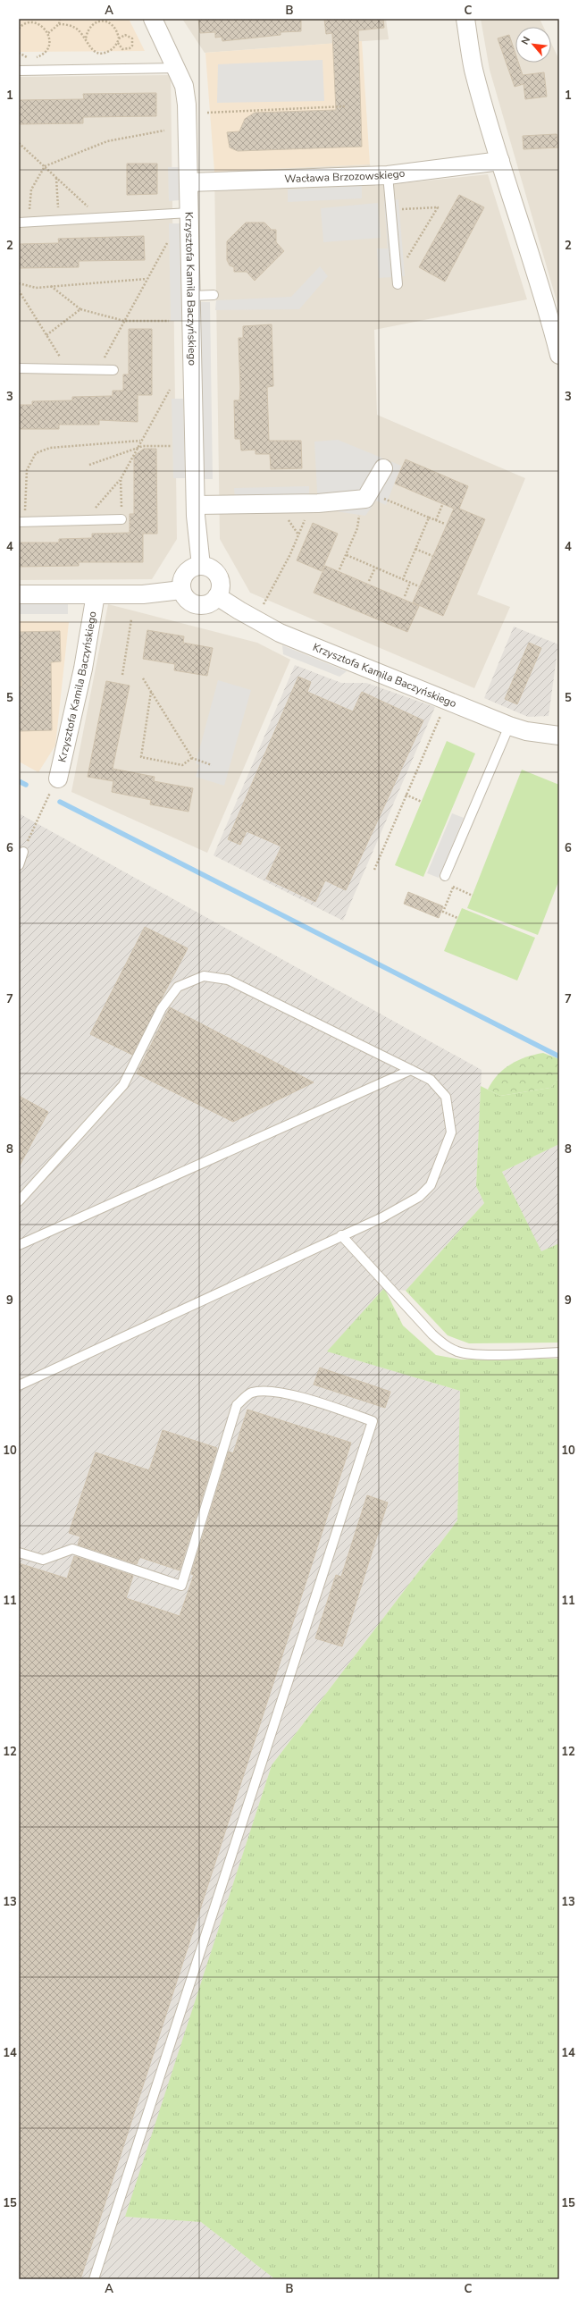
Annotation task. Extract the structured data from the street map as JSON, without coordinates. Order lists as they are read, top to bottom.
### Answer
{
  "streets": {
    "street": ["Wacława Brzozowskiego", "Krzysztofa Kamila Baczyńskiego"]
  },
  "crossings": [
    ["Wacława Brzozowskiego", "Krzysztofa Kamila Baczyńskiego"]
  ],
  "north": "top left",
  "grid": {
    "columns": ["A", "B", "C"],
    "rows": [
      "1",
      "2",
      "3",
      "4",
      "5",
      "6",
      "7",
      "8",
      "9",
      "10",
      "11",
      "12",
      "13",
      "14",
      "15"
    ]
  }
}
